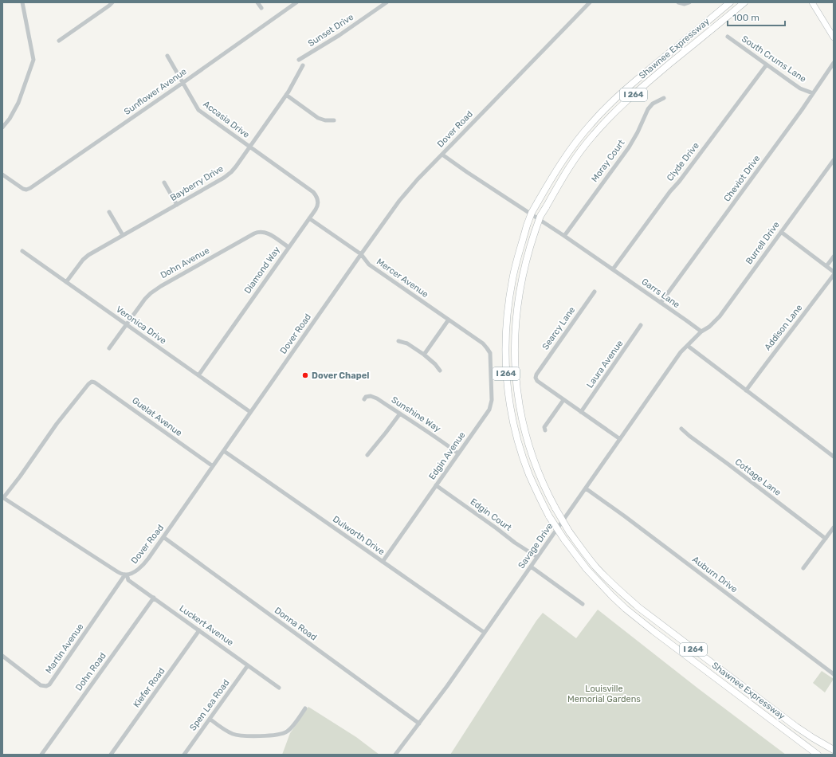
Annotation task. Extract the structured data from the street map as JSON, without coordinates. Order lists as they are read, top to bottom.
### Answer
{
  "streets": {
    "highway": ["Shawnee Expressway", "I 264"],
    "street": [
      "Sunset Drive",
      "South Crums Lane",
      "Sunflower Avenue",
      "Accasia Drive",
      "Dover Road",
      "Moray Court",
      "Clyde Drive",
      "Cheviot Drive",
      "Bayberry Drive",
      "Burrell Drive",
      "Dohn Avenue",
      "Diamond Way",
      "Mercer Avenue",
      "Garrs Lane",
      "Veronica Drive",
      "Addison Lane",
      "Searcy Lane",
      "Laura Avenue",
      "Sunshine Way",
      "Guelat Avenue",
      "Edgin Avenue",
      "Cottage Lane",
      "Edgin Court",
      "Dulworth Drive",
      "Savage Drive",
      "Auburn Drive",
      "Donna Road",
      "Luckert Avenue",
      "Martin Avenue",
      "Dohn Road",
      "Kiefer Road",
      "Spen Lea Road"
    ]
  },
  "crossings": [
    ["South Crums Lane", "Clyde Drive"],
    ["South Crums Lane", "Cheviot Drive"],
    ["Sunflower Avenue", "Accasia Drive"],
    ["Accasia Drive", "Bayberry Drive"],
    ["Accasia Drive", "Diamond Way"],
    ["Dover Road", "Mercer Avenue"],
    ["Dover Road", "Garrs Lane"],
    ["Dover Road", "Veronica Drive"],
    ["Dover Road", "Guelat Avenue"],
    ["Dover Road", "Dulworth Drive"],
    ["Dover Road", "Donna Road"],
    ["Dover Road", "Luckert Avenue"],
    ["Dover Road", "Martin Avenue"],
    ["Moray Court", "Garrs Lane"],
    ["Clyde Drive", "Garrs Lane"],
    ["Cheviot Drive", "Garrs Lane"],
    ["Bayberry Drive", "Veronica Drive"],
    ["Burrell Drive", "Garrs Lane"],
    ["Dohn Avenue", "Diamond Way"],
    ["Dohn Avenue", "Veronica Drive"],
    ["Diamond Way", "Mercer Avenue"],
    ["Diamond Way", "Veronica Drive"],
    ["Mercer Avenue", "Edgin Avenue"],
    ["Sunshine Way", "Edgin Avenue"],
    ["Edgin Avenue", "Edgin Court"],
    ["Edgin Avenue", "Dulworth Drive"],
    ["Edgin Court", "Savage Drive"],
    ["Dulworth Drive", "Savage Drive"],
    ["Savage Drive", "Auburn Drive"],
    ["Savage Drive", "Donna Road"],
    ["Luckert Avenue", "Martin Avenue"],
    ["Luckert Avenue", "Dohn Road"],
    ["Luckert Avenue", "Kiefer Road"],
    ["Luckert Avenue", "Spen Lea Road"]
  ],
  "parks": ["Louisville Memorial Gardens"],
  "places": ["Dover Chapel"],
  "scale_bar": "100 m"
}
